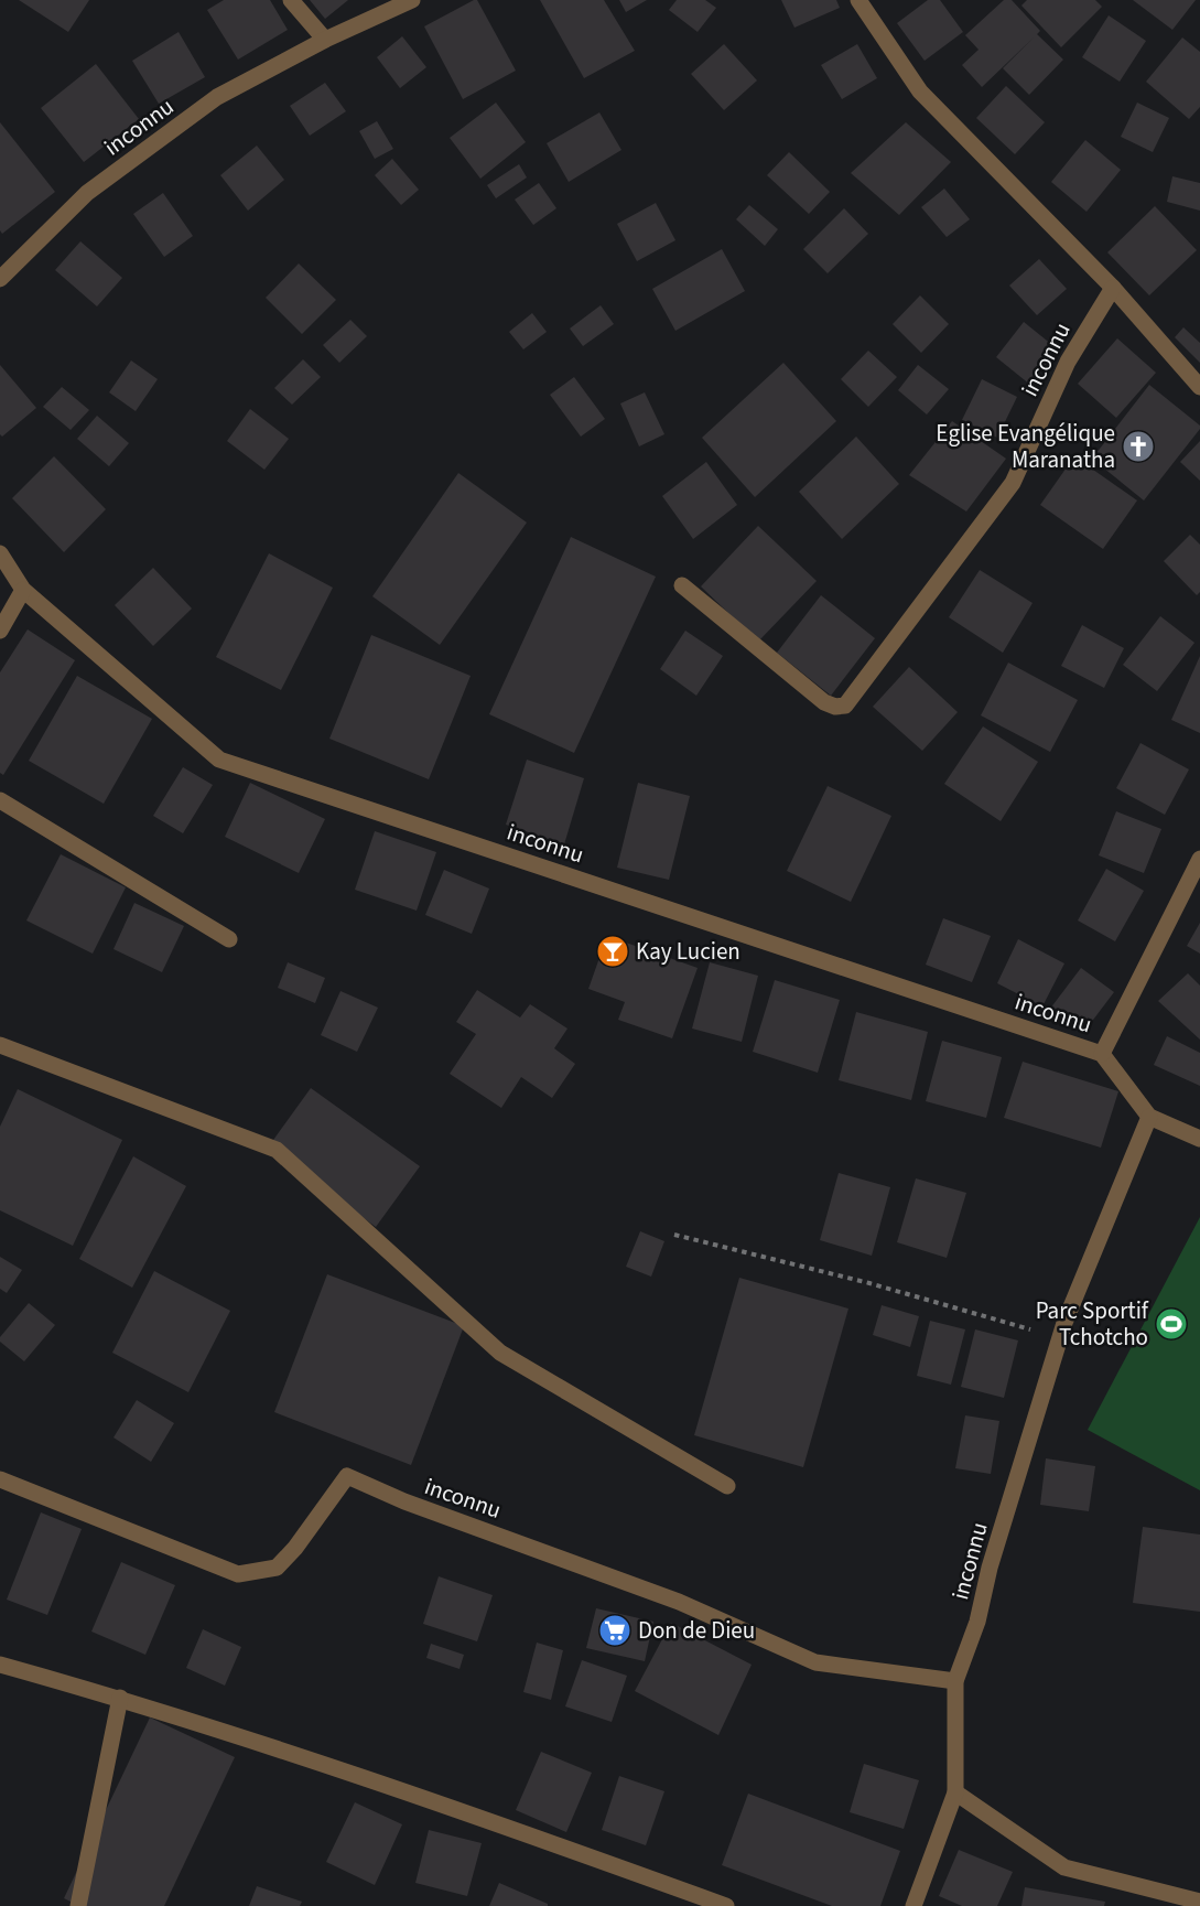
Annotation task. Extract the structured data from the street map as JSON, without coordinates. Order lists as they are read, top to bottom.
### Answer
{
  "streets": {
    "street": ["inconnu"]
  },
  "places": {
    "church": ["Eglise Evangélique Maranatha"],
    "bar": ["Kay Lucien"],
    "sports": ["Parc Sportif Tchotcho"],
    "supermarket": ["Don de Dieu"]
  }
}
